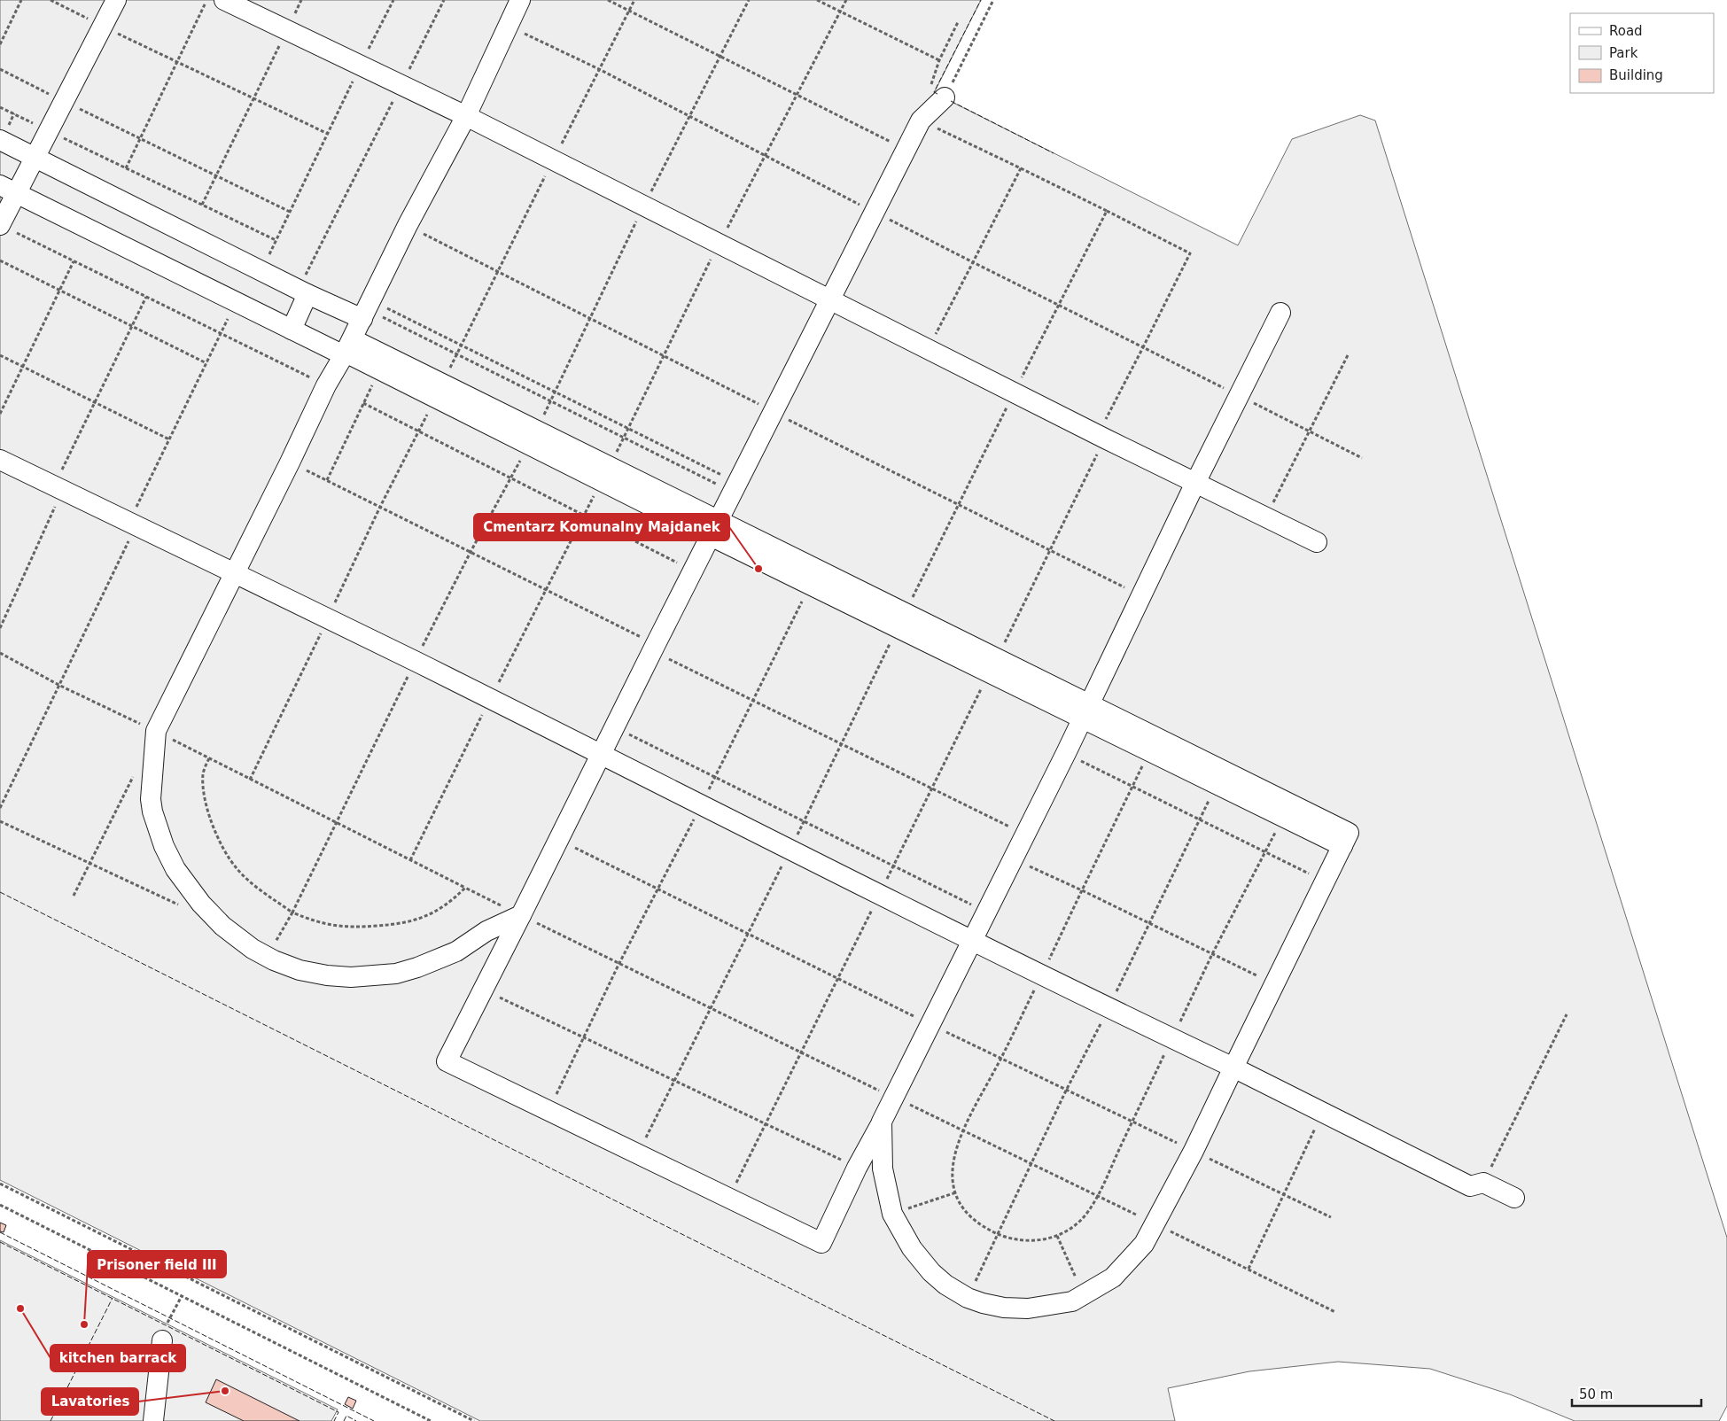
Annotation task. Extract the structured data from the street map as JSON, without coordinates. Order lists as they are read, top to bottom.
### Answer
{
  "places": [
    "Cmentarz Komunalny Majdanek",
    "kitchen barrack",
    "Prisoner field III",
    "Lavatories"
  ],
  "legend": ["Road", "Park", "Building"],
  "scale_bar": "50 m"
}
